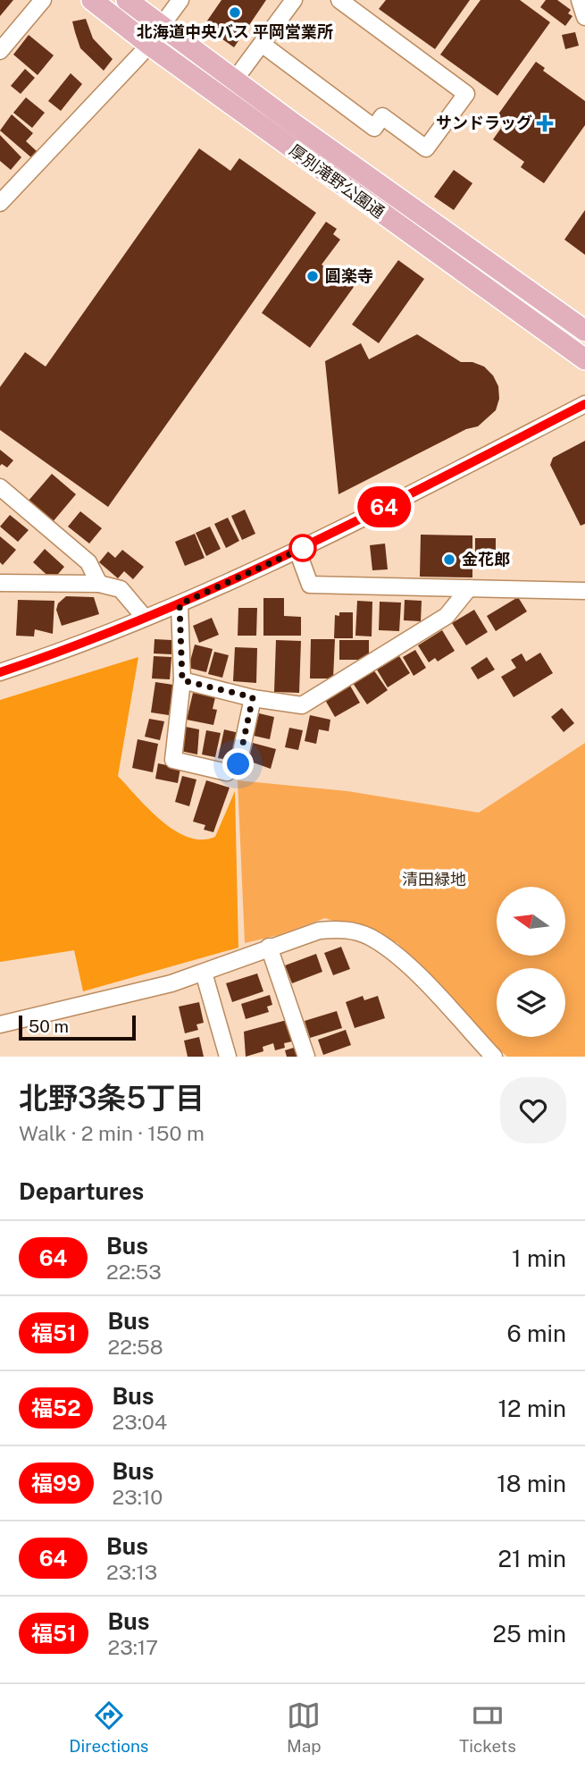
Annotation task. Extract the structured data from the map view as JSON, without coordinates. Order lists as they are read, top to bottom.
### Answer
{
  "streets": {
    "main road": ["厚別滝野公園通"]
  },
  "parks": ["清田緑地"],
  "places": {
    "other": ["北海道中央バス 平岡営業所", "圓楽寺", "金花郎"],
    "health": ["サンドラッグ"]
  },
  "lines": ["bus line 64"],
  "scale_bar": "50 m",
  "north": "left",
  "page": {
    "on_map": "64",
    "scale": "50 m",
    "heading": [
      ["北野3条5丁目", "Walk · 2 min · 150 m"],
      "Departures"
    ],
    "list": [
      {
        "mark": "64",
        "name": "Bus",
        "note": "22:53",
        "value": "1 min"
      },
      {
        "mark": "福51",
        "name": "Bus",
        "note": "22:58",
        "value": "6 min"
      },
      {
        "mark": "福52",
        "name": "Bus",
        "note": "23:04",
        "value": "12 min"
      },
      {
        "mark": "福99",
        "name": "Bus",
        "note": "23:10",
        "value": "18 min"
      },
      {
        "mark": "64",
        "name": "Bus",
        "note": "23:13",
        "value": "21 min"
      },
      {
        "mark": "福51",
        "name": "Bus",
        "note": "23:17",
        "value": "25 min"
      }
    ],
    "tabs": ["Directions", "Map", "Tickets"]
  }
}
